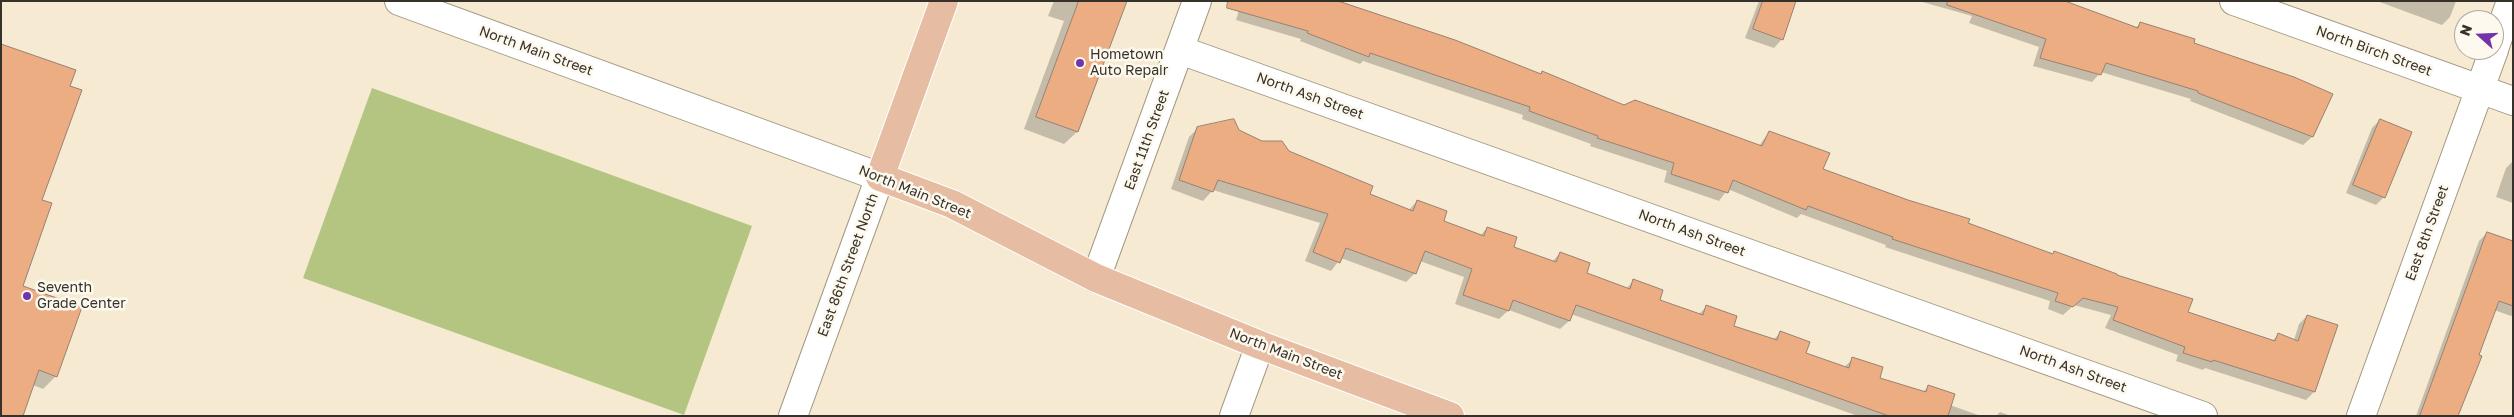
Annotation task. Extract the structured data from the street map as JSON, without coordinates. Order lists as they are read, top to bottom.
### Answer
{
  "streets": {
    "main road": ["North Main Street", "East 86th Street North"],
    "street": [
      "North Birch Street",
      "North Ash Street",
      "East 11th Street",
      "East 8th Street"
    ]
  },
  "crossings": [
    ["North Main Street", "East 11th Street"],
    ["North Main Street", "East 86th Street North"],
    ["North Birch Street", "East 8th Street"],
    ["North Ash Street", "East 11th Street"]
  ],
  "places": ["Hometown Auto Repair", "Seventh Grade Center"],
  "north": "left"
}
